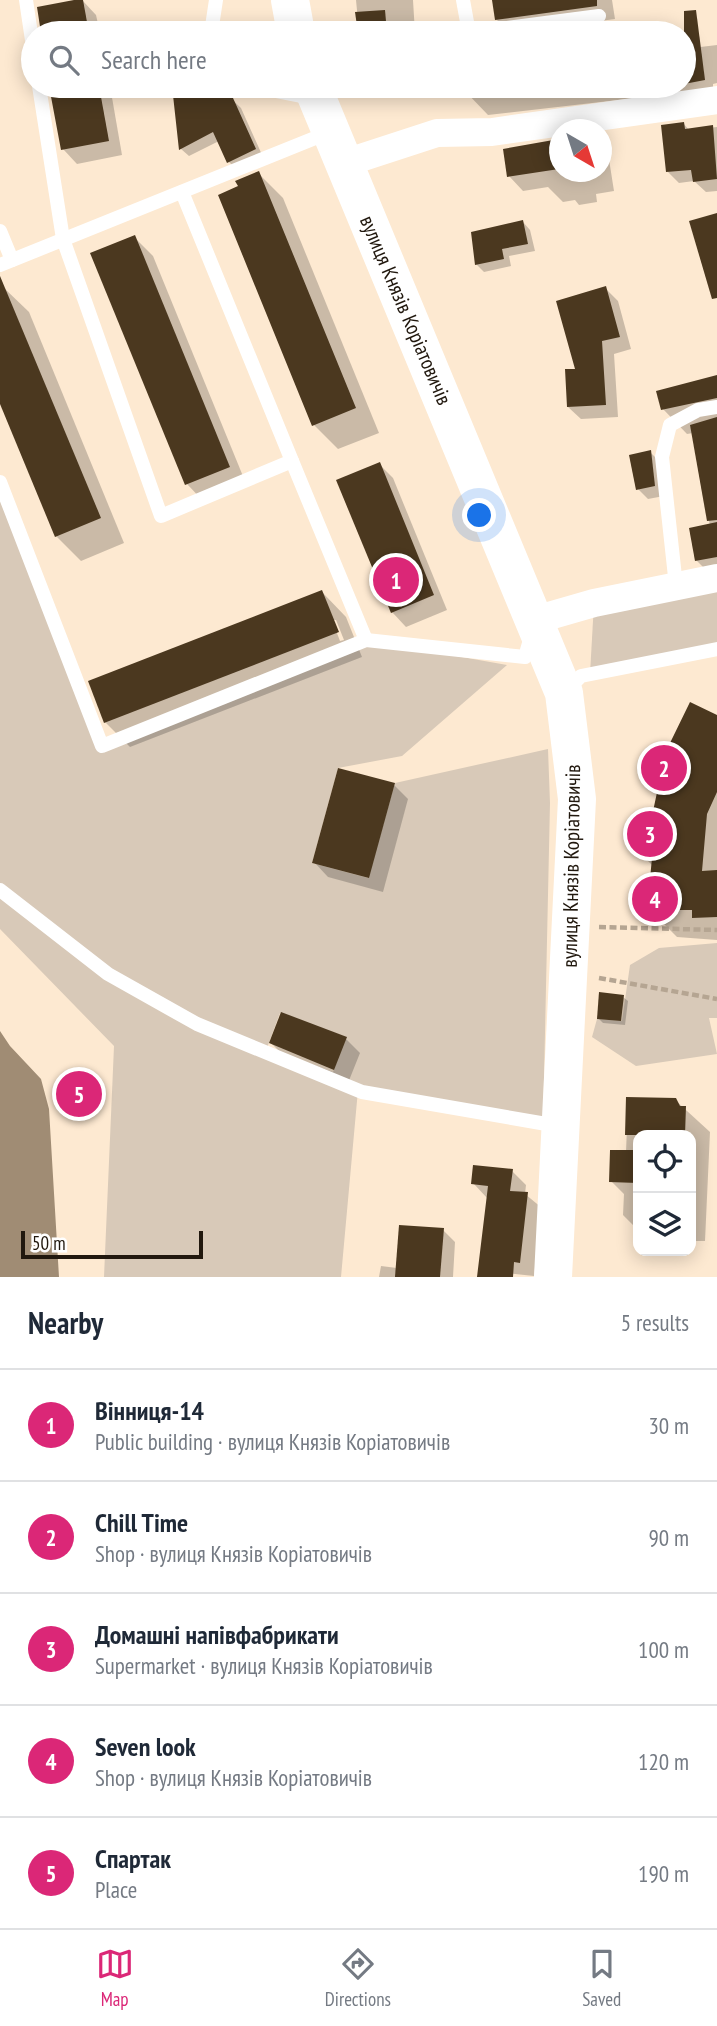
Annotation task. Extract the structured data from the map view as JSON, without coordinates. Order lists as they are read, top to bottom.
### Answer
{
  "streets": {
    "main road": ["вулиця Князів Коріатовичів"]
  },
  "scale_bar": "50 m",
  "north": "bottom right",
  "page": {
    "search": "Search here",
    "pins": [
      "1",
      "2",
      "3",
      "4",
      "5"
    ],
    "scale": "50 m",
    "heading": ["Nearby", "5 results"],
    "list": [
      {
        "mark": "1",
        "name": "Вінниця-14",
        "note": "Public building · вулиця Князів Коріатовичів",
        "value": "30 m"
      },
      {
        "mark": "2",
        "name": "Chill Time",
        "note": "Shop · вулиця Князів Коріатовичів",
        "value": "90 m"
      },
      {
        "mark": "3",
        "name": "Домашні напівфабрикати",
        "note": "Supermarket · вулиця Князів Коріатовичів",
        "value": "100 m"
      },
      {
        "mark": "4",
        "name": "Seven look",
        "note": "Shop · вулиця Князів Коріатовичів",
        "value": "120 m"
      },
      {
        "mark": "5",
        "name": "Спартак",
        "note": "Place",
        "value": "190 m"
      }
    ],
    "nav": ["Map", "Directions", "Saved"]
  }
}
